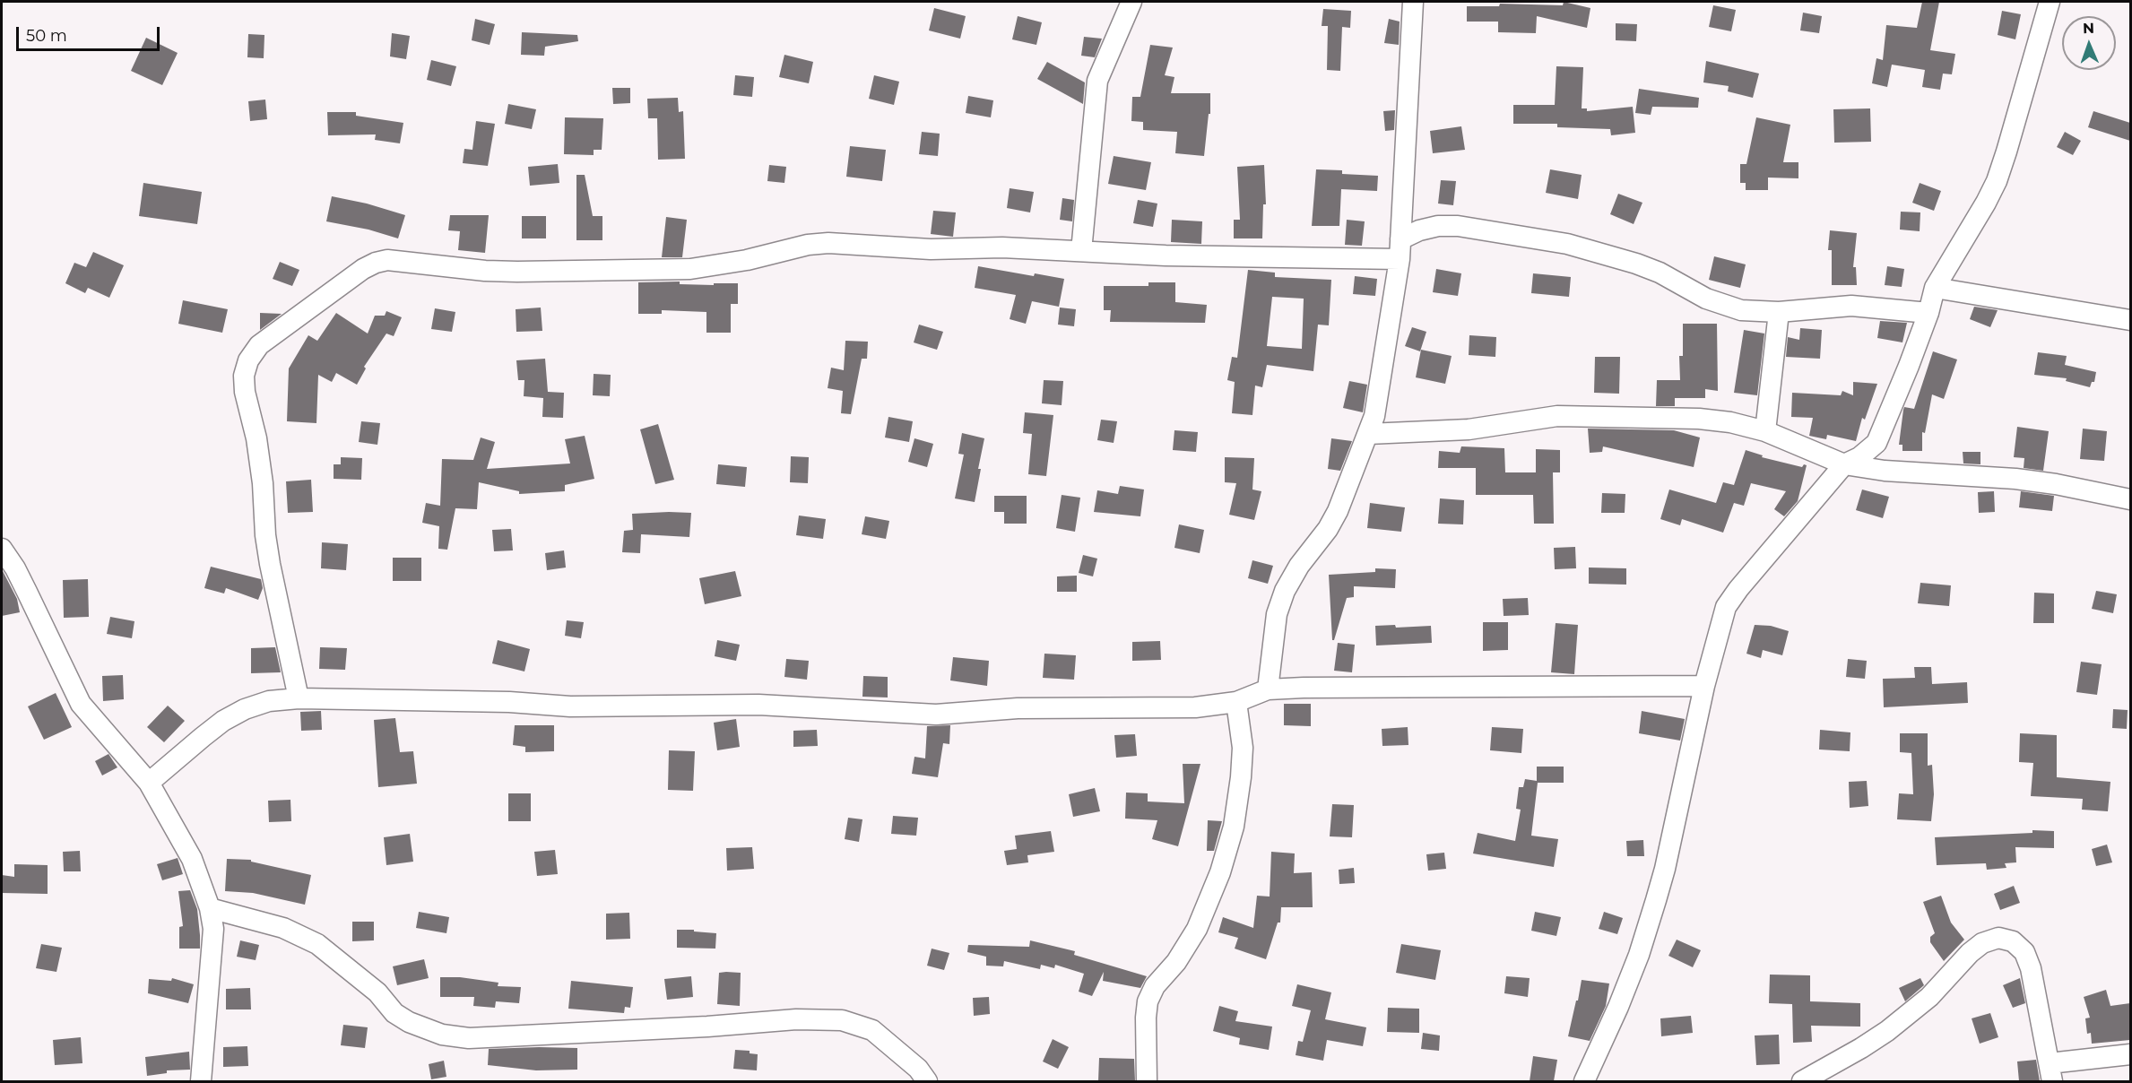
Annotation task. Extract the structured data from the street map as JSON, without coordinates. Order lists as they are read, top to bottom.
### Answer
{
  "scale_bar": "50 m",
  "north": "top"
}
